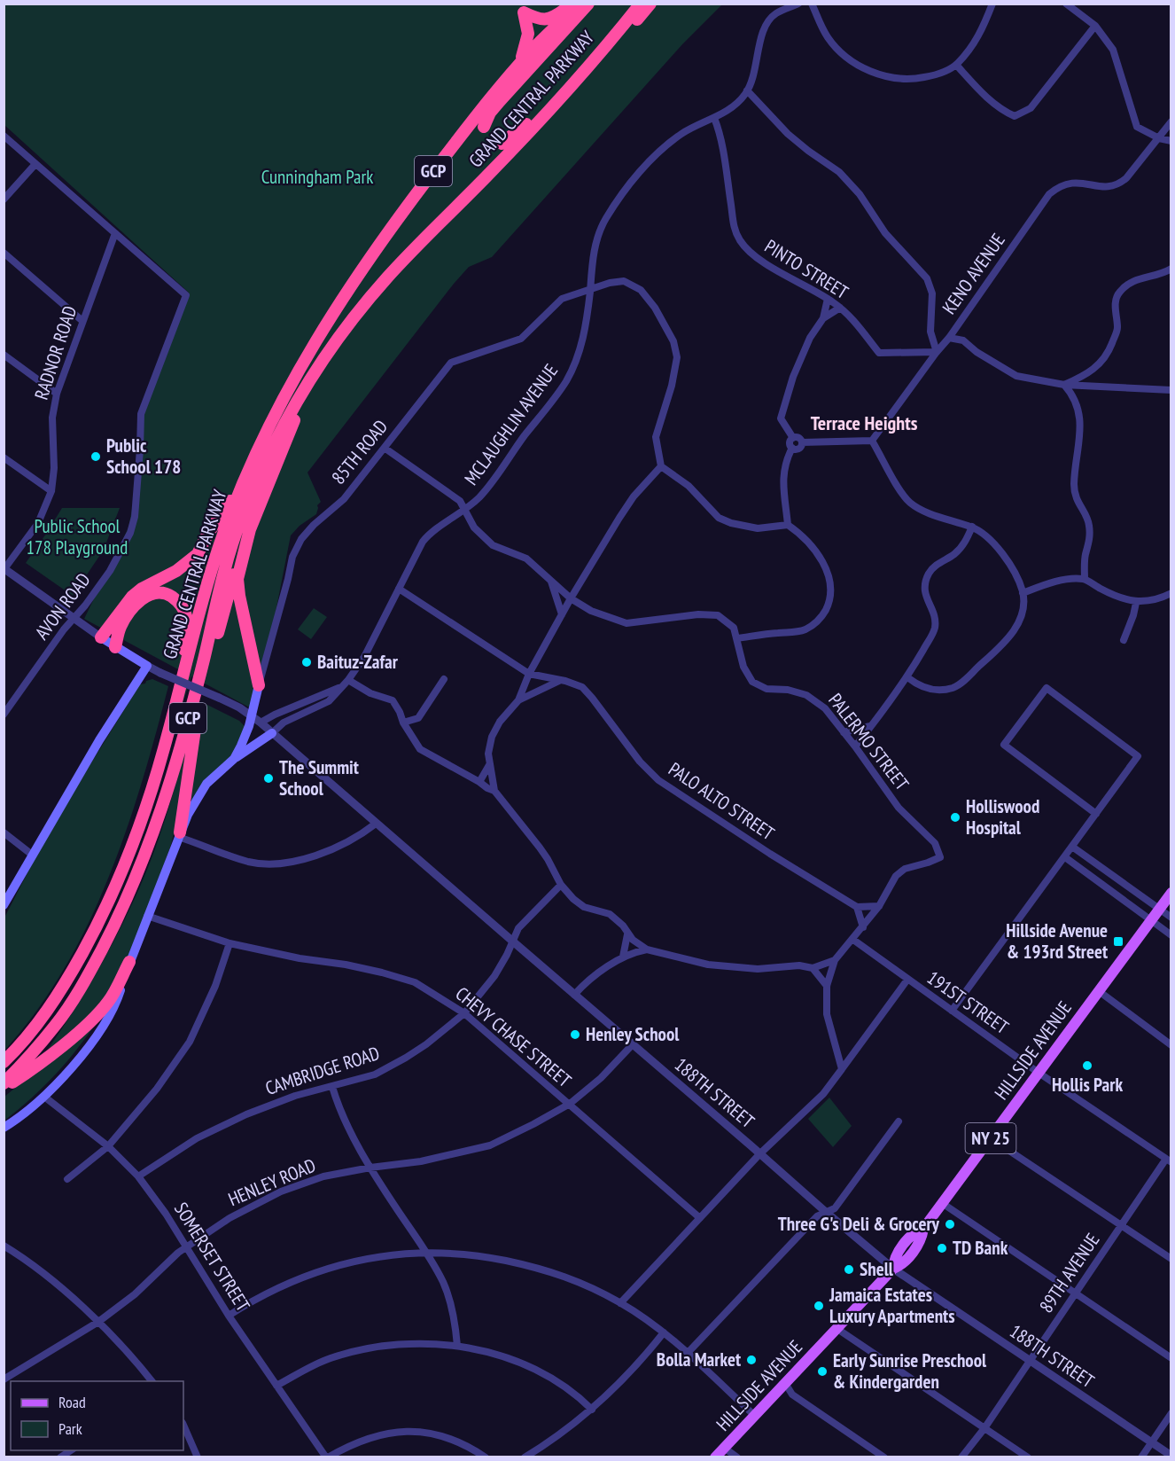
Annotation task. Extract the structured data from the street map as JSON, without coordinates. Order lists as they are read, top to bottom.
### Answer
{
  "streets": {
    "highway": ["GRAND CENTRAL PARKWAY", "GCP"],
    "main road": ["85TH ROAD", "HILLSIDE AVENUE", "NY 25"],
    "street": [
      "PINTO STREET",
      "KENO AVENUE",
      "RADNOR ROAD",
      "MCLAUGHLIN AVENUE",
      "AVON ROAD",
      "PALERMO STREET",
      "PALO ALTO STREET",
      "191ST STREET",
      "CHEVY CHASE STREET",
      "CAMBRIDGE ROAD",
      "188TH STREET",
      "HENLEY ROAD",
      "SOMERSET STREET",
      "89TH AVENUE"
    ]
  },
  "crossings": [
    ["GRAND CENTRAL PARKWAY", "188TH STREET"],
    ["PINTO STREET", "KENO AVENUE"],
    ["PINTO STREET", "MCLAUGHLIN AVENUE"],
    ["RADNOR ROAD", "AVON ROAD"],
    ["MCLAUGHLIN AVENUE", "85TH ROAD"],
    ["MCLAUGHLIN AVENUE", "PALERMO STREET"],
    ["MCLAUGHLIN AVENUE", "PALO ALTO STREET"],
    ["MCLAUGHLIN AVENUE", "188TH STREET"],
    ["85TH ROAD", "PALERMO STREET"],
    ["85TH ROAD", "188TH STREET"],
    ["191ST STREET", "HILLSIDE AVENUE"],
    ["191ST STREET", "89TH AVENUE"],
    ["CHEVY CHASE STREET", "CAMBRIDGE ROAD"],
    ["CHEVY CHASE STREET", "HENLEY ROAD"],
    ["HILLSIDE AVENUE", "188TH STREET"],
    ["CAMBRIDGE ROAD", "188TH STREET"],
    ["CAMBRIDGE ROAD", "SOMERSET STREET"],
    ["188TH STREET", "HENLEY ROAD"],
    ["188TH STREET", "89TH AVENUE"],
    ["HENLEY ROAD", "SOMERSET STREET"]
  ],
  "districts": ["Terrace Heights"],
  "parks": ["Cunningham Park", "Public School 178 Playground"],
  "places": {
    "other": [
      "Public School 178",
      "Baituz-Zafar",
      "The Summit School",
      "Holliswood Hospital",
      "Henley School",
      "Hollis Park",
      "Three G's Deli & Grocery",
      "TD Bank",
      "Shell",
      "Jamaica Estates Luxury Apartments",
      "Bolla Market",
      "Early Sunrise Preschool & Kindergarden"
    ],
    "transit": ["Hillside Avenue & 193rd Street"]
  },
  "legend": ["Road", "Park"]
}
